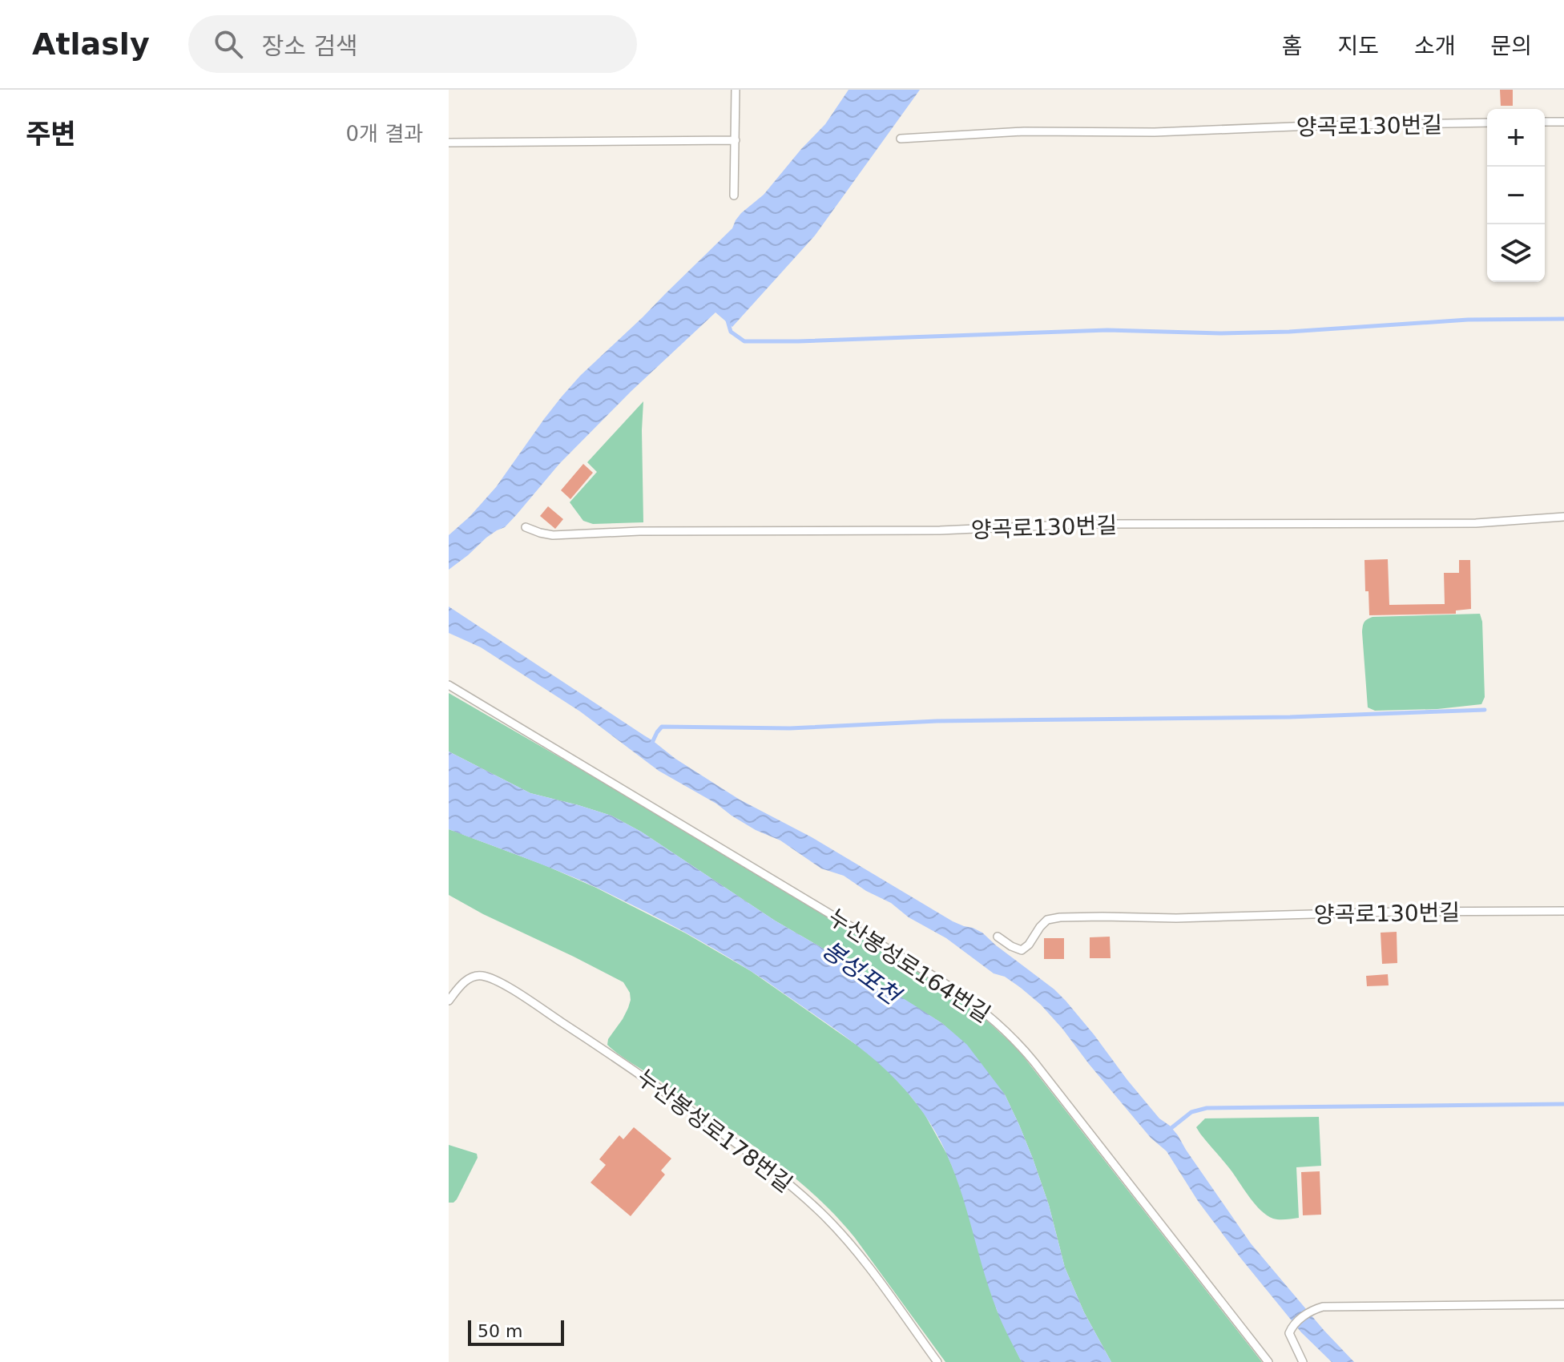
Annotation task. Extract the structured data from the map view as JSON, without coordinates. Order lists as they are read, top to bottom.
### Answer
{
  "streets": {
    "lane": ["양곡로130번길", "누산봉성로164번길", "누산봉성로178번길"]
  },
  "water": ["봉성포천"],
  "scale_bar": "50 m",
  "page": {
    "header": "Atlasly",
    "search": "장소 검색",
    "nav": [
      "홈",
      "지도",
      "소개",
      "문의"
    ],
    "heading": ["주변", "0개 결과"],
    "map_buttons": ["+", "−"],
    "scale": "50 m"
  }
}
